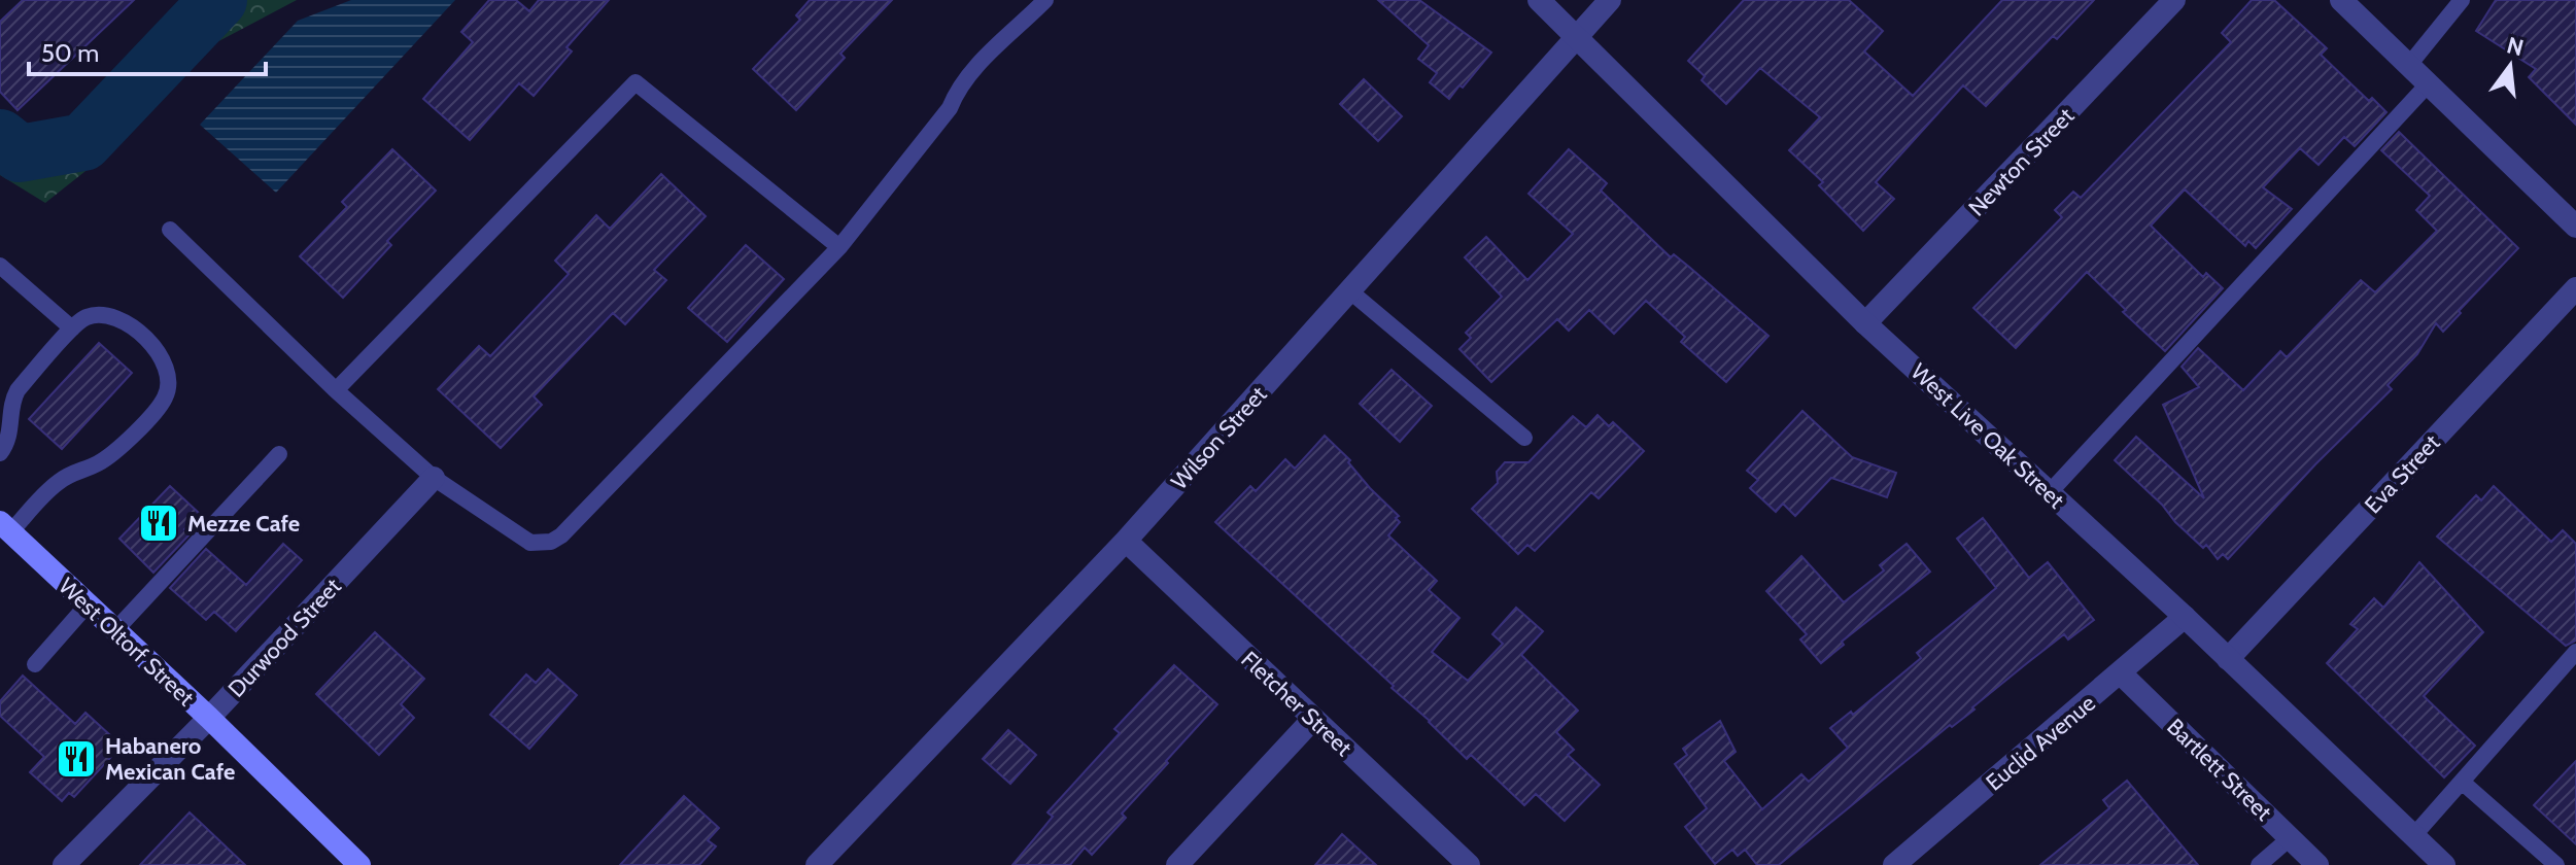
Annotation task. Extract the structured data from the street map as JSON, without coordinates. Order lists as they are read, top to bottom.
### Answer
{
  "streets": {
    "main road": ["West Oltorf Street"],
    "street": [
      "Newton Street",
      "West Live Oak Street",
      "Wilson Street",
      "Eva Street",
      "Durwood Street",
      "Fletcher Street",
      "Euclid Avenue",
      "Bartlett Street"
    ]
  },
  "crossings": [
    ["Newton Street", "West Live Oak Street"],
    ["West Live Oak Street", "Wilson Street"],
    ["West Live Oak Street", "Eva Street"],
    ["West Live Oak Street", "Euclid Avenue"],
    ["Wilson Street", "Fletcher Street"],
    ["Durwood Street", "West Oltorf Street"],
    ["Euclid Avenue", "Bartlett Street"]
  ],
  "places": {
    "restaurant": ["Mezze Cafe", "Habanero Mexican Cafe"]
  },
  "scale_bar": "50 m",
  "north": "top"
}
